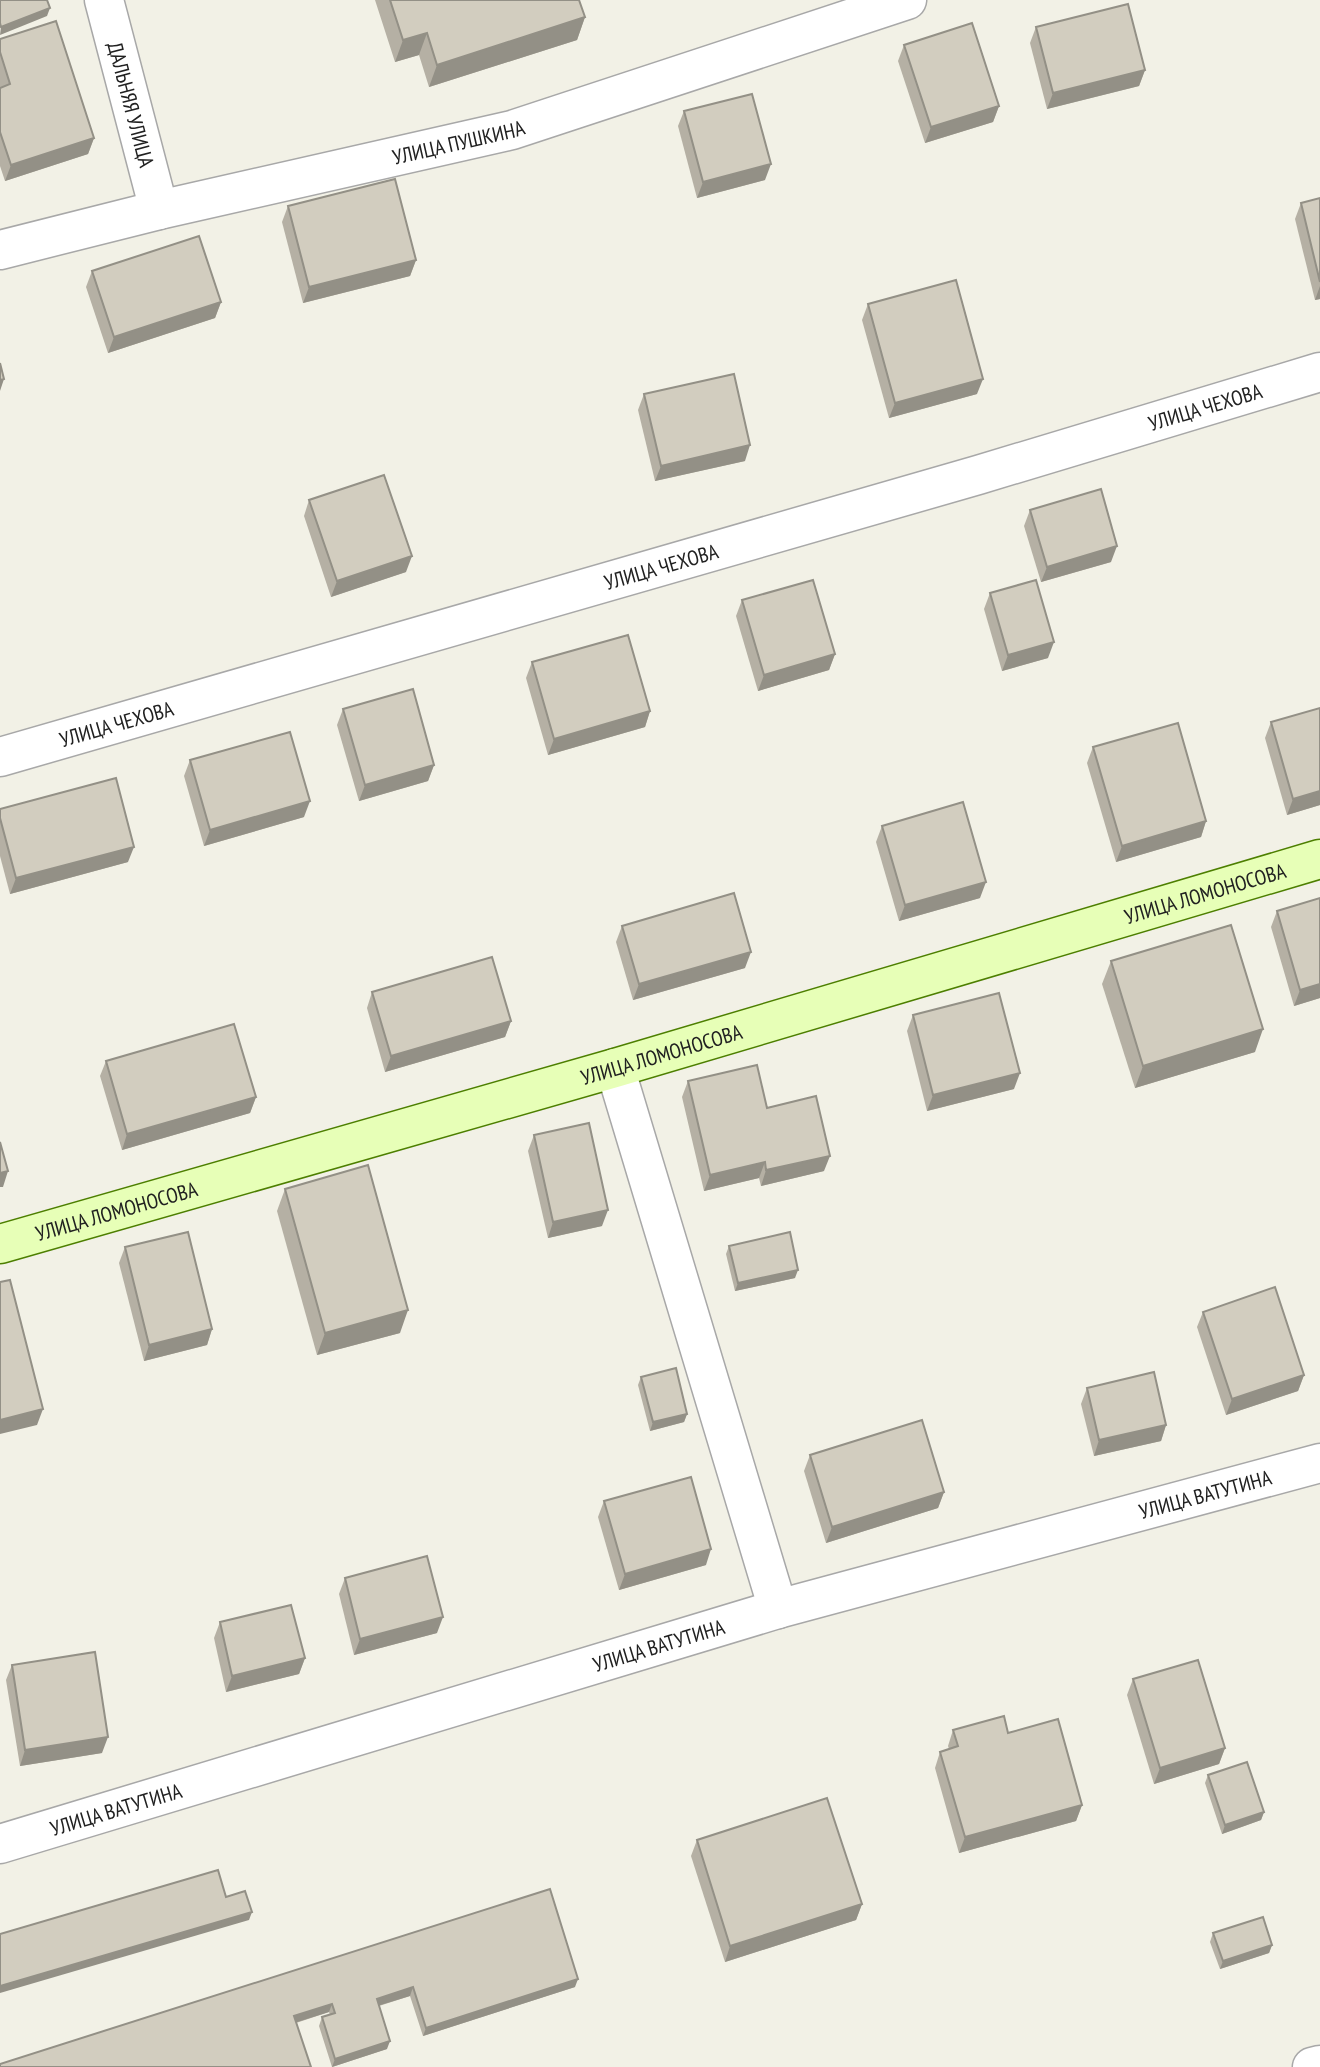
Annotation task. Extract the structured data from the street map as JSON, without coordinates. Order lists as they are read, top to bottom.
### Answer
{
  "streets": {
    "street": [
      "ДАЛЬНЯЯ УЛИЦА",
      "УЛИЦА ПУШКИНА",
      "УЛИЦА ЧЕХОВА",
      "УЛИЦА ЛОМОНОСОВА",
      "УЛИЦА ВАТУТИНА"
    ]
  },
  "crossings": [
    ["ДАЛЬНЯЯ УЛИЦА", "УЛИЦА ПУШКИНА"]
  ]
}
